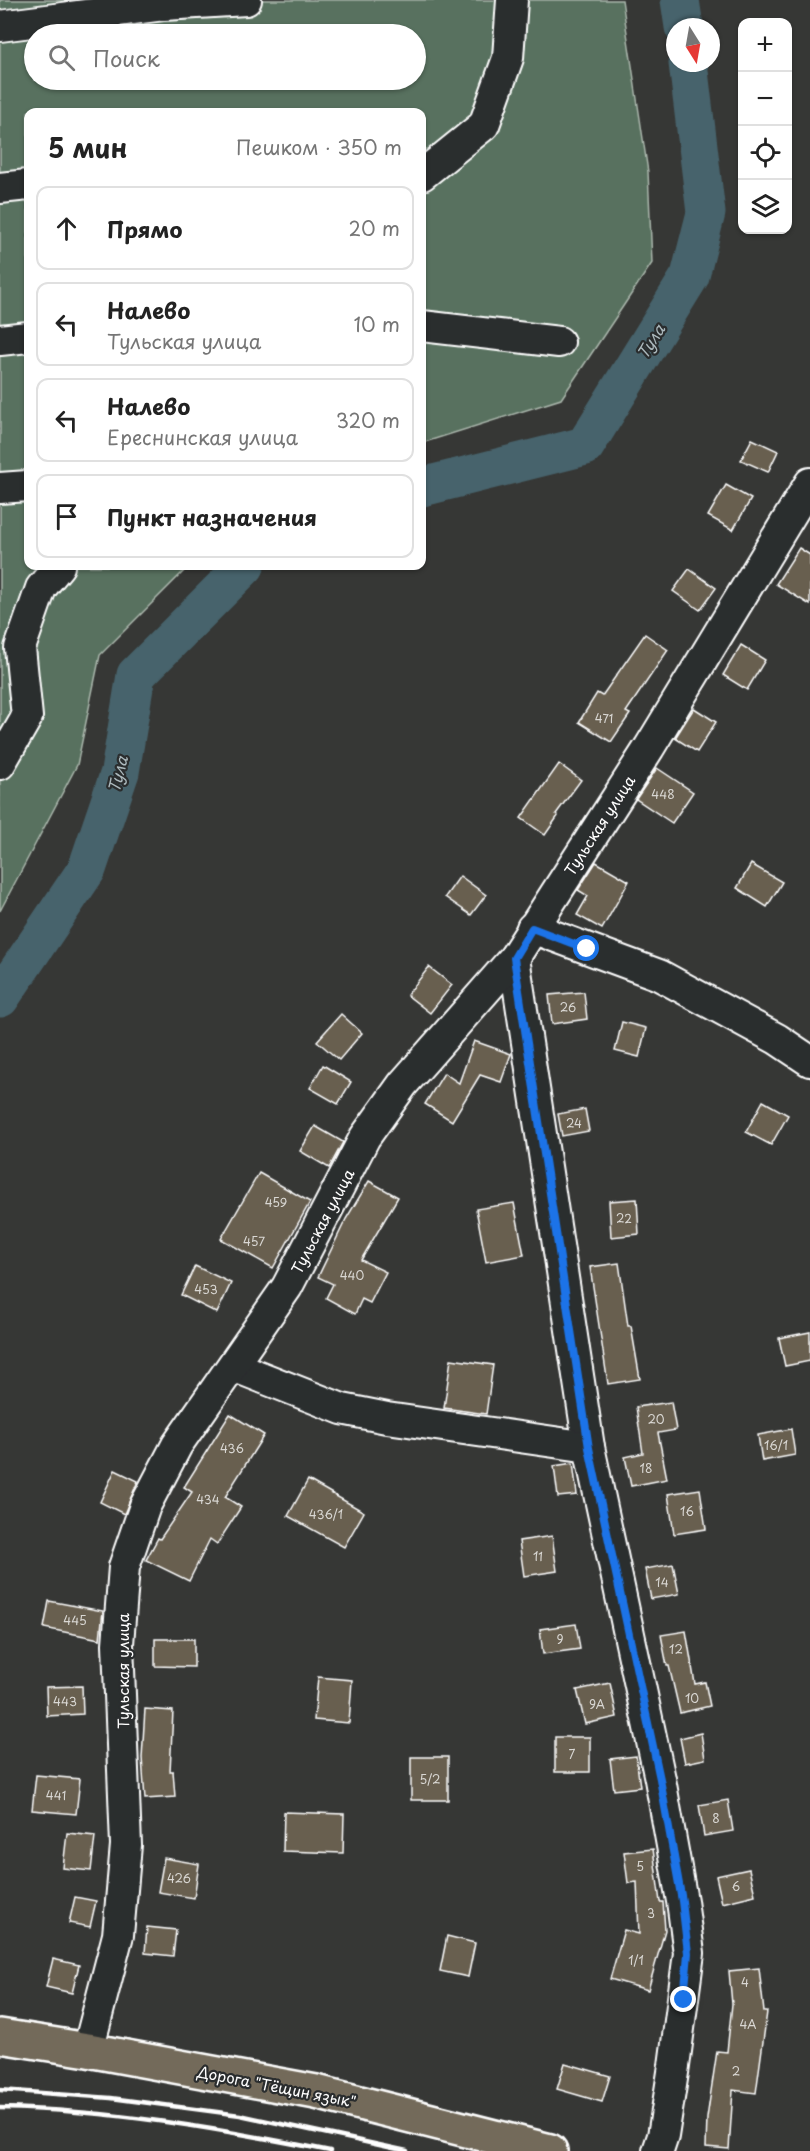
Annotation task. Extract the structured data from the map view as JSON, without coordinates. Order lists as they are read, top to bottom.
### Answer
{
  "streets": {
    "main road": ["Дорога \"Тёщин язык\""],
    "street": ["Тульская улица"]
  },
  "crossings": [
    ["Тульская улица", "Дорога \"Тёщин язык\""]
  ],
  "water": ["Тула"],
  "house_numbers": [
    "471",
    "448",
    "26",
    "24",
    "459",
    "22",
    "457",
    "440",
    "453",
    "20",
    "16/1",
    "436",
    "18",
    "434",
    "16",
    "436/1",
    "11",
    "14",
    "445",
    "9",
    "12",
    "10",
    "443",
    "9А",
    "7",
    "5/2",
    "441",
    "8",
    "5",
    "426",
    "6",
    "3",
    "1/1",
    "4",
    "4А",
    "2"
  ],
  "north": "bottom",
  "page": {
    "map_buttons": ["+", "−"],
    "search": "Поиск",
    "heading": ["5 мин", "Пешком · 350 m"],
    "list": [
      ["Прямо", "20 m"],
      ["Налево", "Тульская улица", "10 m"],
      ["Налево", "Ереснинская улица", "320 m"],
      "Пункт назначения"
    ]
  }
}
